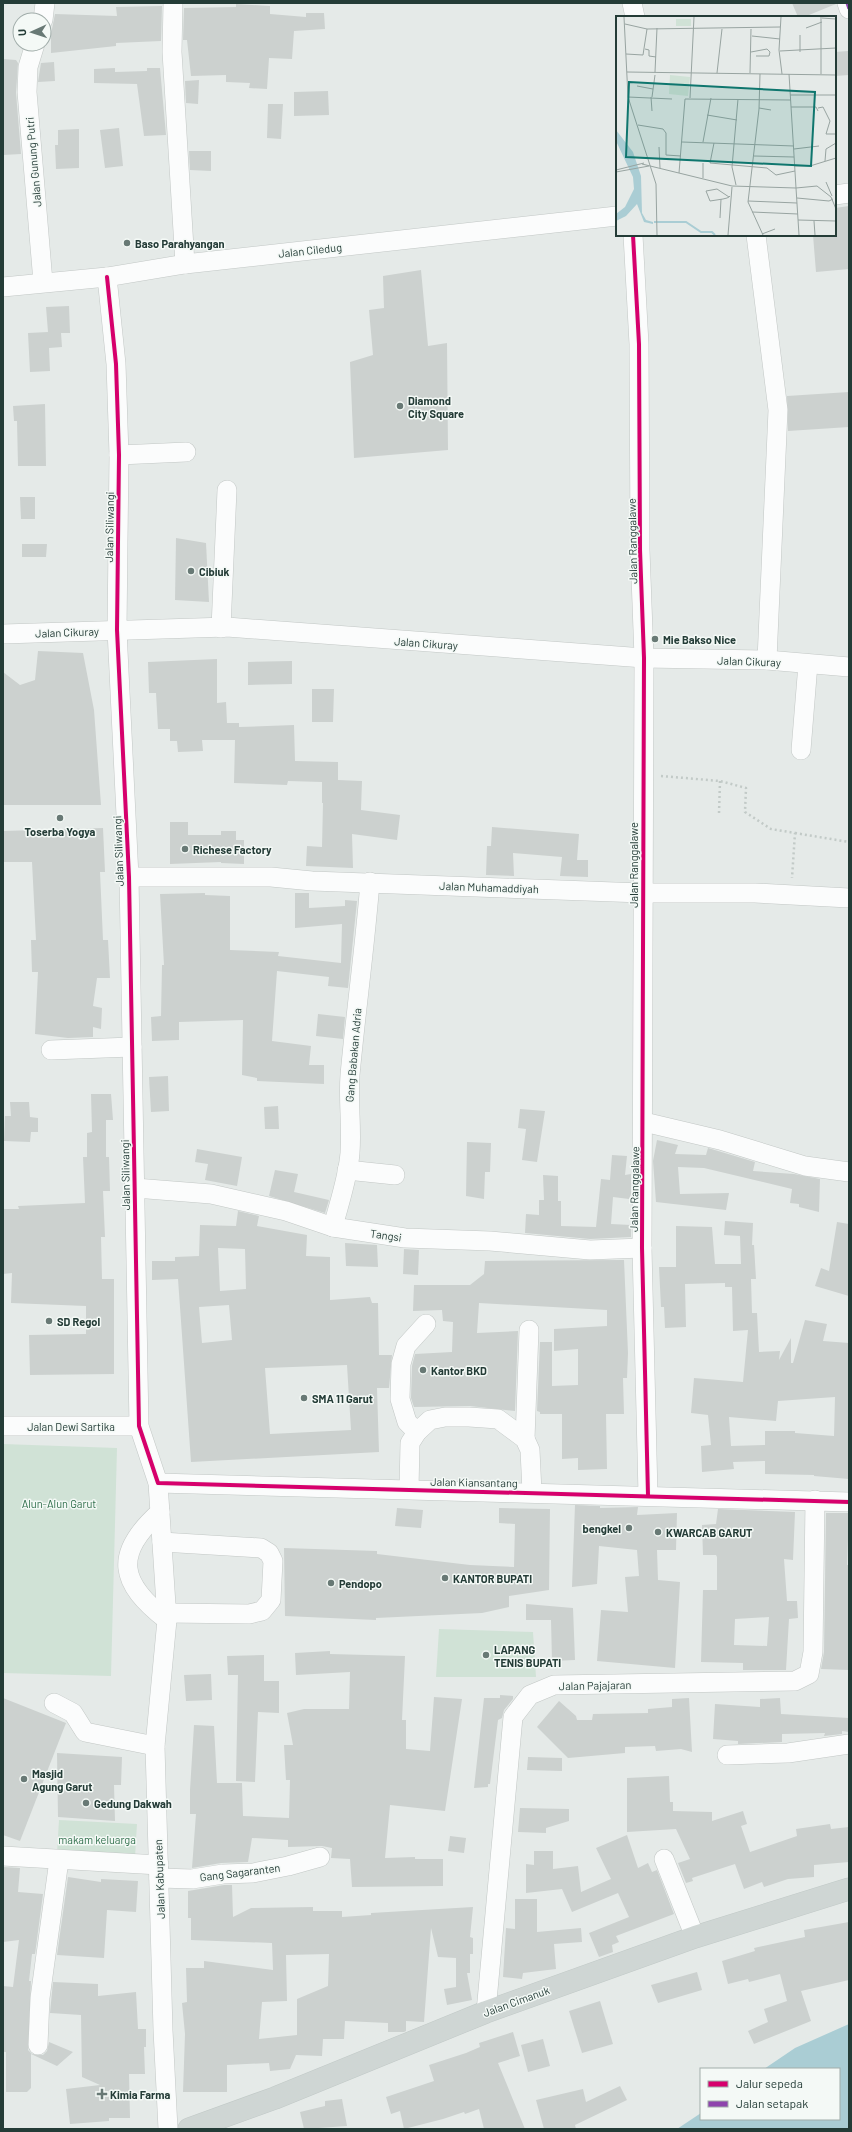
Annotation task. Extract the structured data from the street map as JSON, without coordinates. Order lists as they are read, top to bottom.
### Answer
{
  "streets": {
    "main road": ["Jalan Cimanuk"],
    "street": [
      "Jalan Gunung Putri",
      "Jalan Ciledug",
      "Jalan Siliwangi",
      "Jalan Ranggalawe",
      "Jalan Cikuray",
      "Jalan Muhamaddiyah",
      "Gang Babakan Adria",
      "Tangsi",
      "Jalan Dewi Sartika",
      "Jalan Kiansantang",
      "Jalan Pajajaran",
      "Gang Sagaranten",
      "Jalan Kabupaten"
    ]
  },
  "crossings": [
    ["Jalan Gunung Putri", "Jalan Ciledug"],
    ["Jalan Ciledug", "Jalan Siliwangi"],
    ["Jalan Siliwangi", "Jalan Cikuray"],
    ["Jalan Siliwangi", "Jalan Muhamaddiyah"],
    ["Jalan Siliwangi", "Tangsi"],
    ["Jalan Siliwangi", "Jalan Dewi Sartika"],
    ["Jalan Ranggalawe", "Jalan Cikuray"],
    ["Jalan Ranggalawe", "Jalan Muhamaddiyah"],
    ["Jalan Ranggalawe", "Tangsi"],
    ["Jalan Ranggalawe", "Jalan Kiansantang"],
    ["Jalan Muhamaddiyah", "Gang Babakan Adria"],
    ["Gang Babakan Adria", "Tangsi"],
    ["Jalan Kiansantang", "Jalan Pajajaran"],
    ["Jalan Kiansantang", "Jalan Kabupaten"],
    ["Jalan Pajajaran", "Jalan Cimanuk"],
    ["Gang Sagaranten", "Jalan Kabupaten"]
  ],
  "parks": ["Alun-Alun Garut", "makam keluarga"],
  "places": {
    "other": [
      "Baso Parahyangan",
      "Diamond City Square",
      "Cibiuk",
      "Mie Bakso Nice",
      "Toserba Yogya",
      "Richese Factory",
      "SD Regol",
      "Kantor BKD",
      "SMA 11 Garut",
      "bengkel",
      "KWARCAB GARUT",
      "KANTOR BUPATI",
      "Pendopo",
      "LAPANG TENIS BUPATI",
      "Masjid Agung Garut",
      "Gedung Dakwah"
    ],
    "health": ["Kimia Farma"]
  },
  "legend": ["Jalur sepeda", "Jalan setapak"],
  "north": "left"
}
